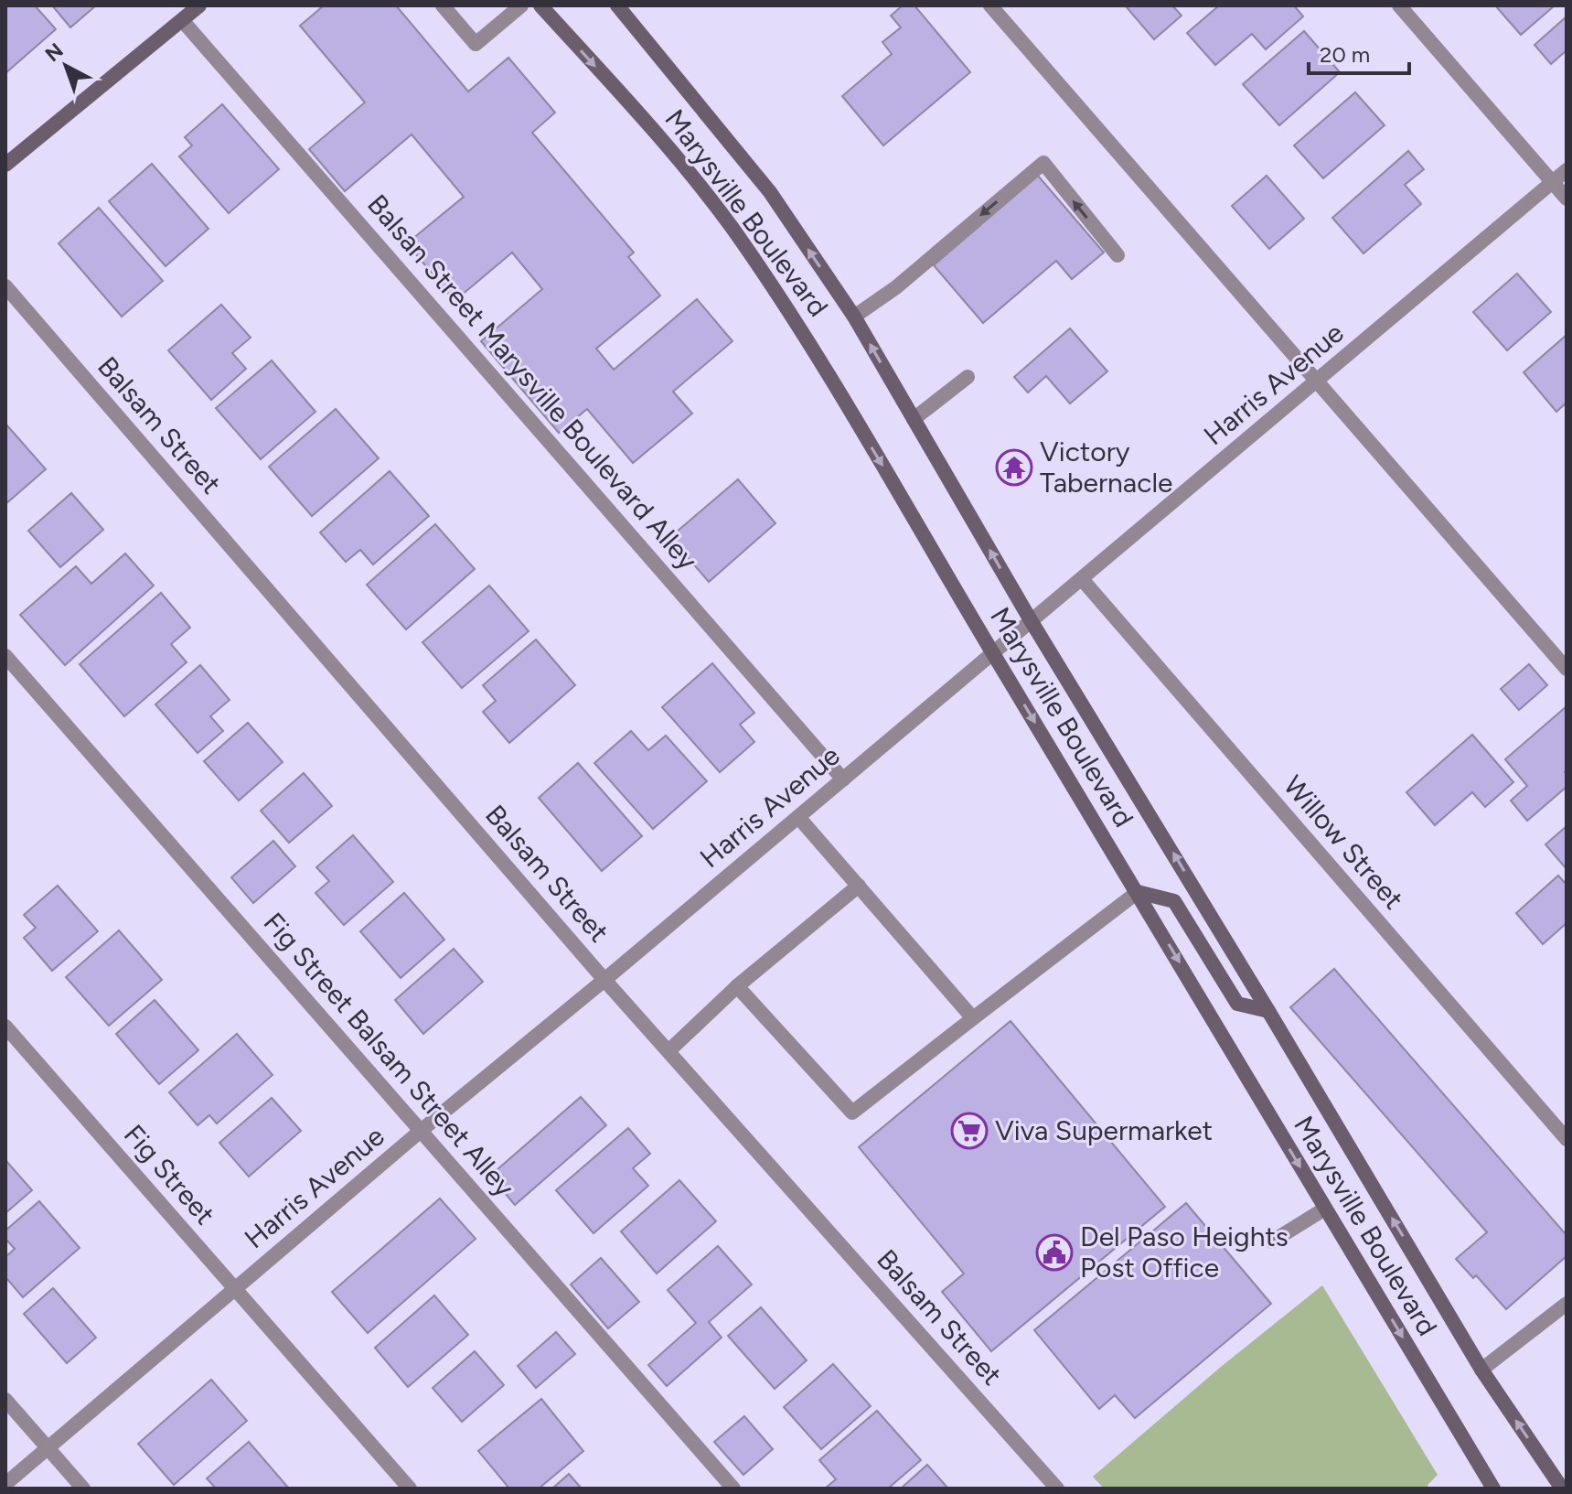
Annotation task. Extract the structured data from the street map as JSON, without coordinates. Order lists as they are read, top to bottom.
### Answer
{
  "streets": {
    "main road": ["Marysville Boulevard"],
    "street": [
      "Balsan Street Marysville Boulevard Alley",
      "Harris Avenue",
      "Balsam Street",
      "Willow Street",
      "Fig Street Balsam Street Alley",
      "Fig Street"
    ]
  },
  "crossings": [
    ["Marysville Boulevard", "Harris Avenue"],
    ["Balsan Street Marysville Boulevard Alley", "Harris Avenue"],
    ["Harris Avenue", "Balsam Street"],
    ["Harris Avenue", "Willow Street"],
    ["Harris Avenue", "Fig Street Balsam Street Alley"],
    ["Harris Avenue", "Fig Street"]
  ],
  "places": {
    "temple": ["Victory Tabernacle"],
    "supermarket": ["Viva Supermarket"],
    "public building": ["Del Paso Heights Post Office"]
  },
  "scale_bar": "20 m",
  "north": "top left"
}
